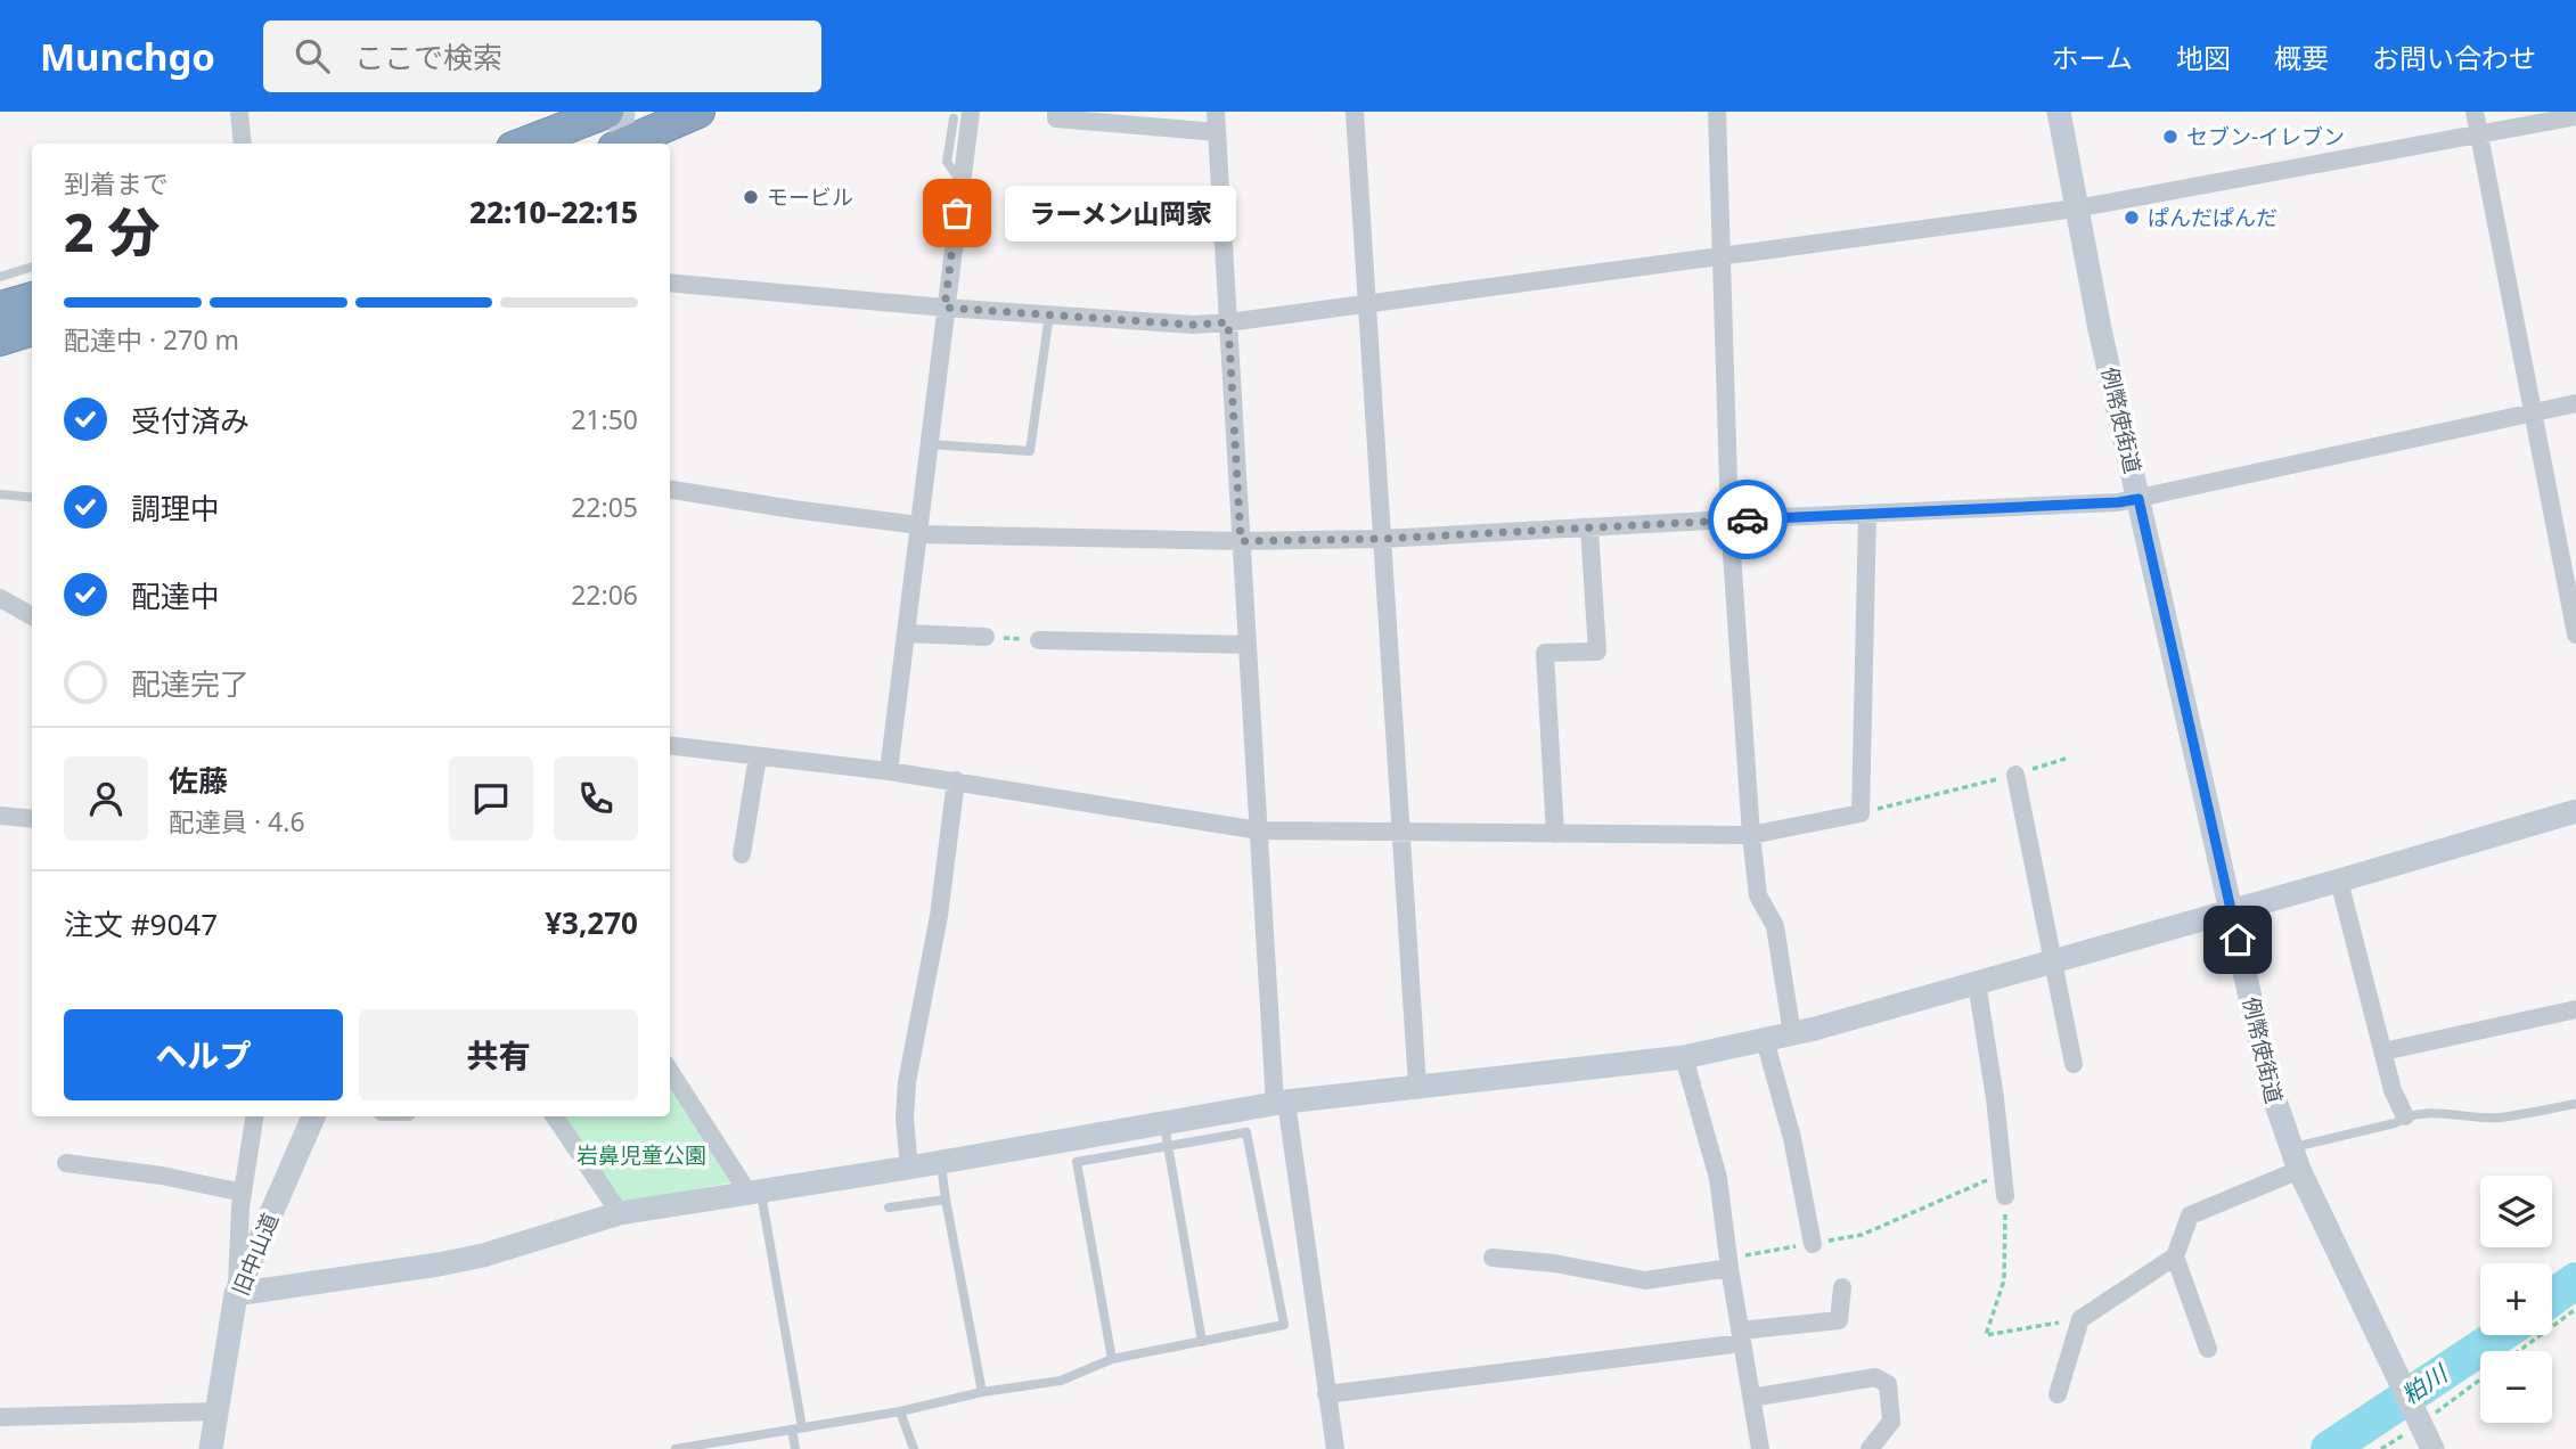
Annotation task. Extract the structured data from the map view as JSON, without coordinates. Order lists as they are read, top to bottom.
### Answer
{
  "streets": {
    "street": ["例幣使街道", "旧中山道"]
  },
  "water": ["粕川"],
  "parks": ["岩鼻児童公園"],
  "places": [
    "セブン-イレブン",
    "モービル",
    "ラーメン山岡家",
    "ぱんだぱんだ"
  ],
  "page": {
    "header": "Munchgo",
    "search": "ここで検索",
    "nav": [
      "ホーム",
      "地図",
      "概要",
      "お問い合わせ"
    ],
    "heading": ["2 分", "到着まで", "22:10–22:15"],
    "panel": [
      "佐藤",
      "配達員 · 4.6",
      "注文 #9047",
      "¥3,270"
    ],
    "bubble": "ラーメン山岡家",
    "bar": "配達中 · 270 m",
    "list": [
      ["受付済み", "21:50"],
      ["調理中", "22:05"],
      ["配達中", "22:06"],
      "配達完了"
    ],
    "buttons": ["ヘルプ", "共有"],
    "map_buttons": ["+", "−"]
  }
}
